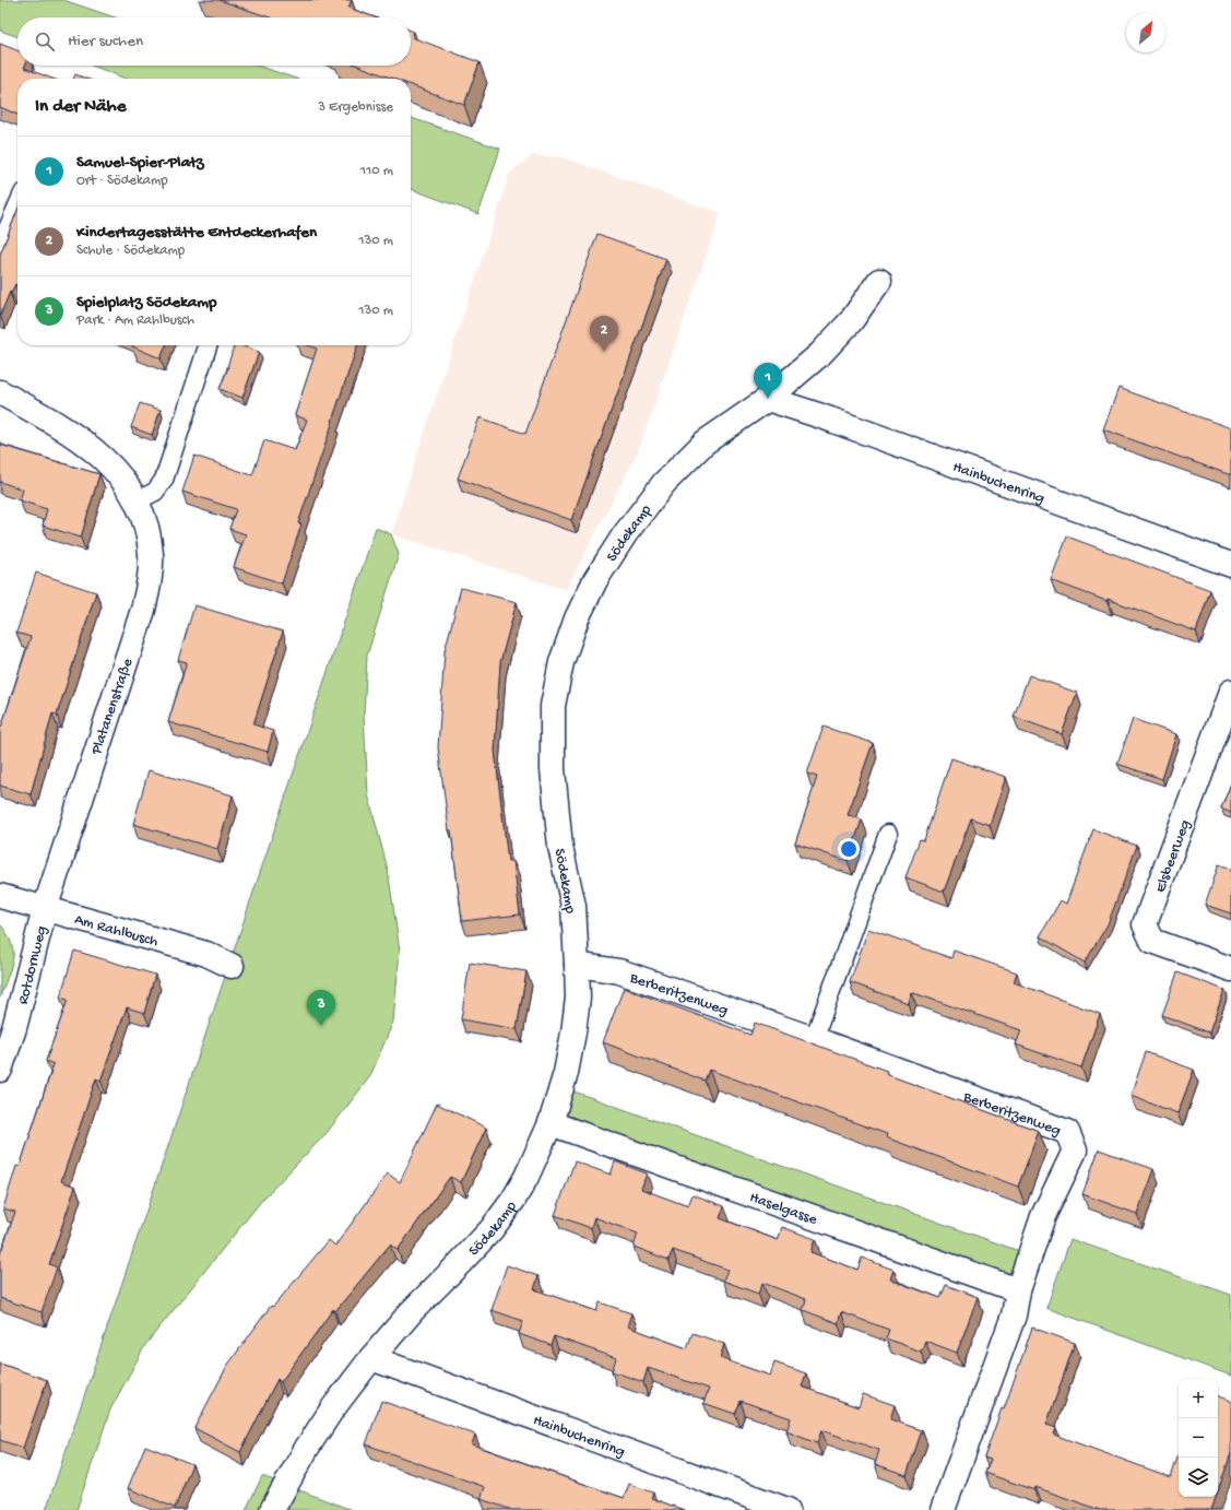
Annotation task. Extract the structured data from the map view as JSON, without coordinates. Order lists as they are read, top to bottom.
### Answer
{
  "streets": {
    "street": [
      "Hainbuchenring",
      "Södekamp",
      "Platanenstraße",
      "Elsbeerweg",
      "Am Rahlbusch",
      "Rotdornweg",
      "Berberitzenweg",
      "Haselgasse"
    ]
  },
  "crossings": [
    ["Hainbuchenring", "Södekamp"],
    ["Södekamp", "Berberitzenweg"],
    ["Södekamp", "Haselgasse"],
    ["Platanenstraße", "Am Rahlbusch"],
    ["Platanenstraße", "Rotdornweg"],
    ["Am Rahlbusch", "Rotdornweg"],
    ["Berberitzenweg", "Haselgasse"]
  ],
  "north": "top right",
  "page": {
    "search": "Hier suchen",
    "heading": ["In der Nähe", "3 Ergebnisse"],
    "list": [
      {
        "mark": "1",
        "name": "Samuel-Spier-Platz",
        "note": "Ort · Södekamp",
        "value": "110 m"
      },
      {
        "mark": "2",
        "name": "Kindertagesstätte Entdeckerhafen",
        "note": "Schule · Södekamp",
        "value": "130 m"
      },
      {
        "mark": "3",
        "name": "Spielplatz Södekamp",
        "note": "Park · Am Rahlbusch",
        "value": "130 m"
      }
    ],
    "pins": ["2", "1", "3"],
    "map_buttons": ["+", "−"]
  }
}
